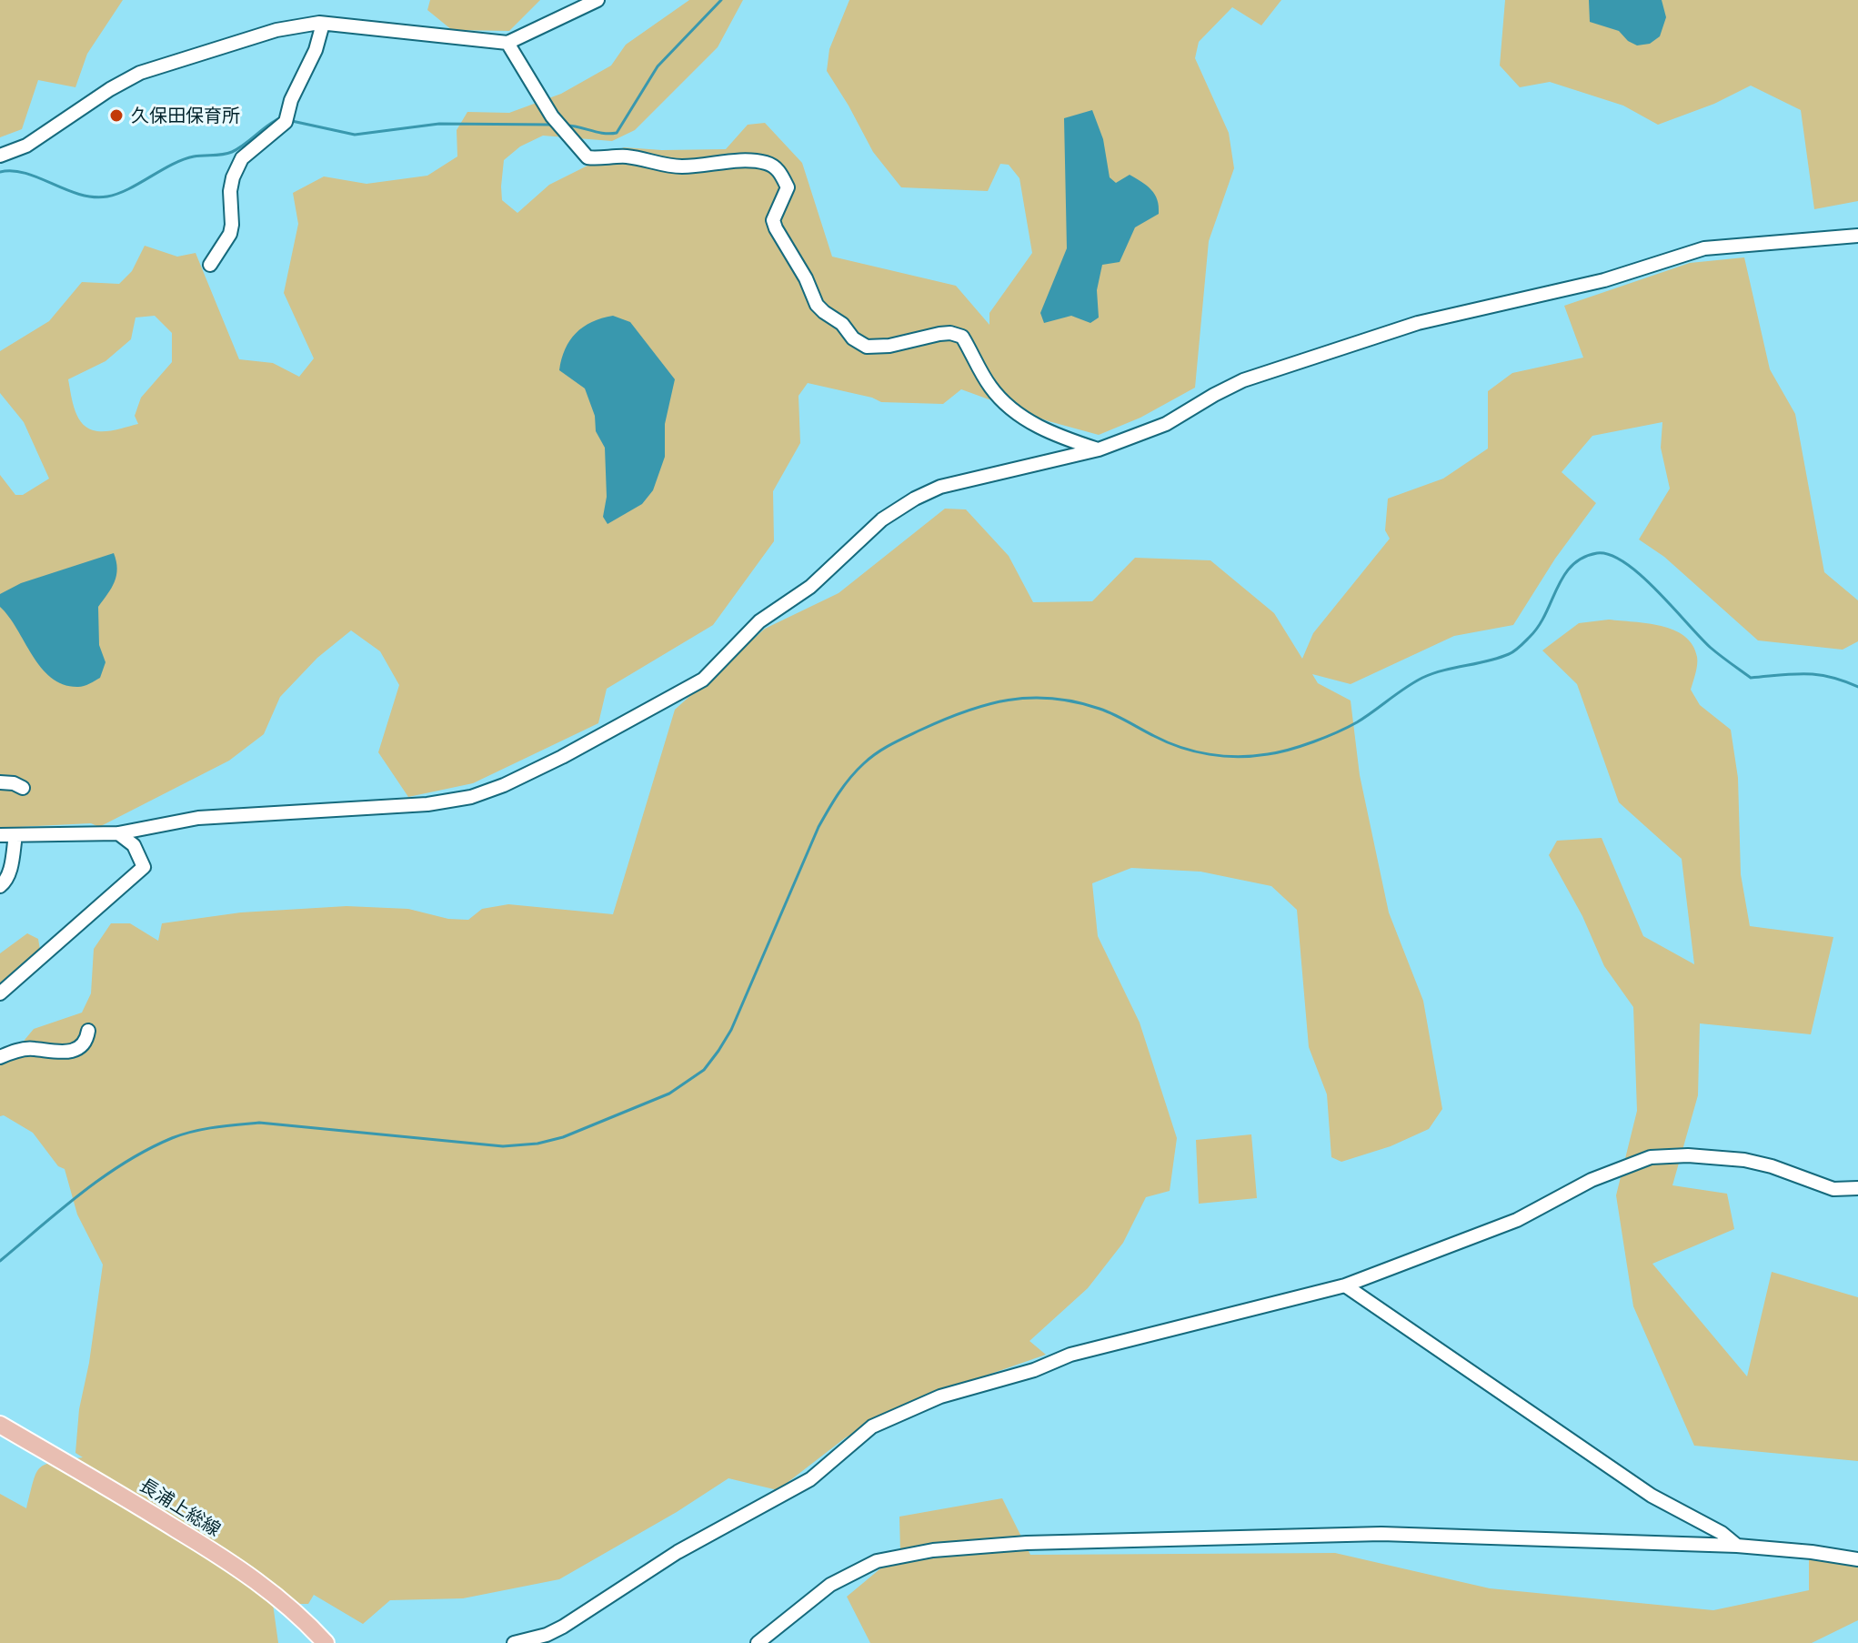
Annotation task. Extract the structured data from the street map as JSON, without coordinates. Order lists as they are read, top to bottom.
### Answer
{
  "streets": {
    "main road": ["長浦上総線"]
  },
  "places": ["久保田保育所"]
}
